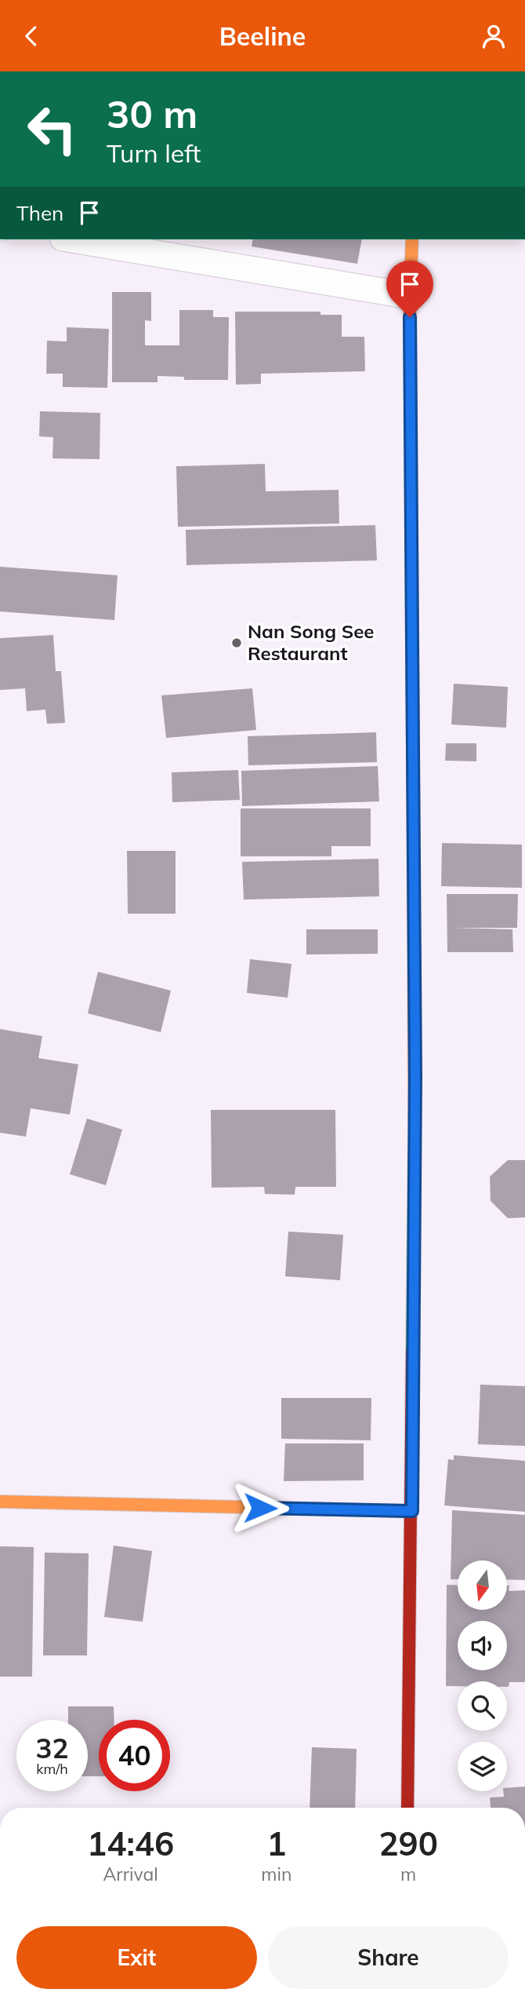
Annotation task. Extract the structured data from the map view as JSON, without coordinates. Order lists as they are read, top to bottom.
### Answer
{
  "places": ["Nan Song See Restaurant"],
  "north": "bottom",
  "page": {
    "header": "Beeline",
    "turn": ["30 m", "Turn left"],
    "then": "Then",
    "speed": "32 km/h",
    "limit": "40",
    "eta": [
      "14:46",
      "Arrival",
      "1",
      "min",
      "290",
      "m"
    ],
    "buttons": ["Exit", "Share"]
  }
}
